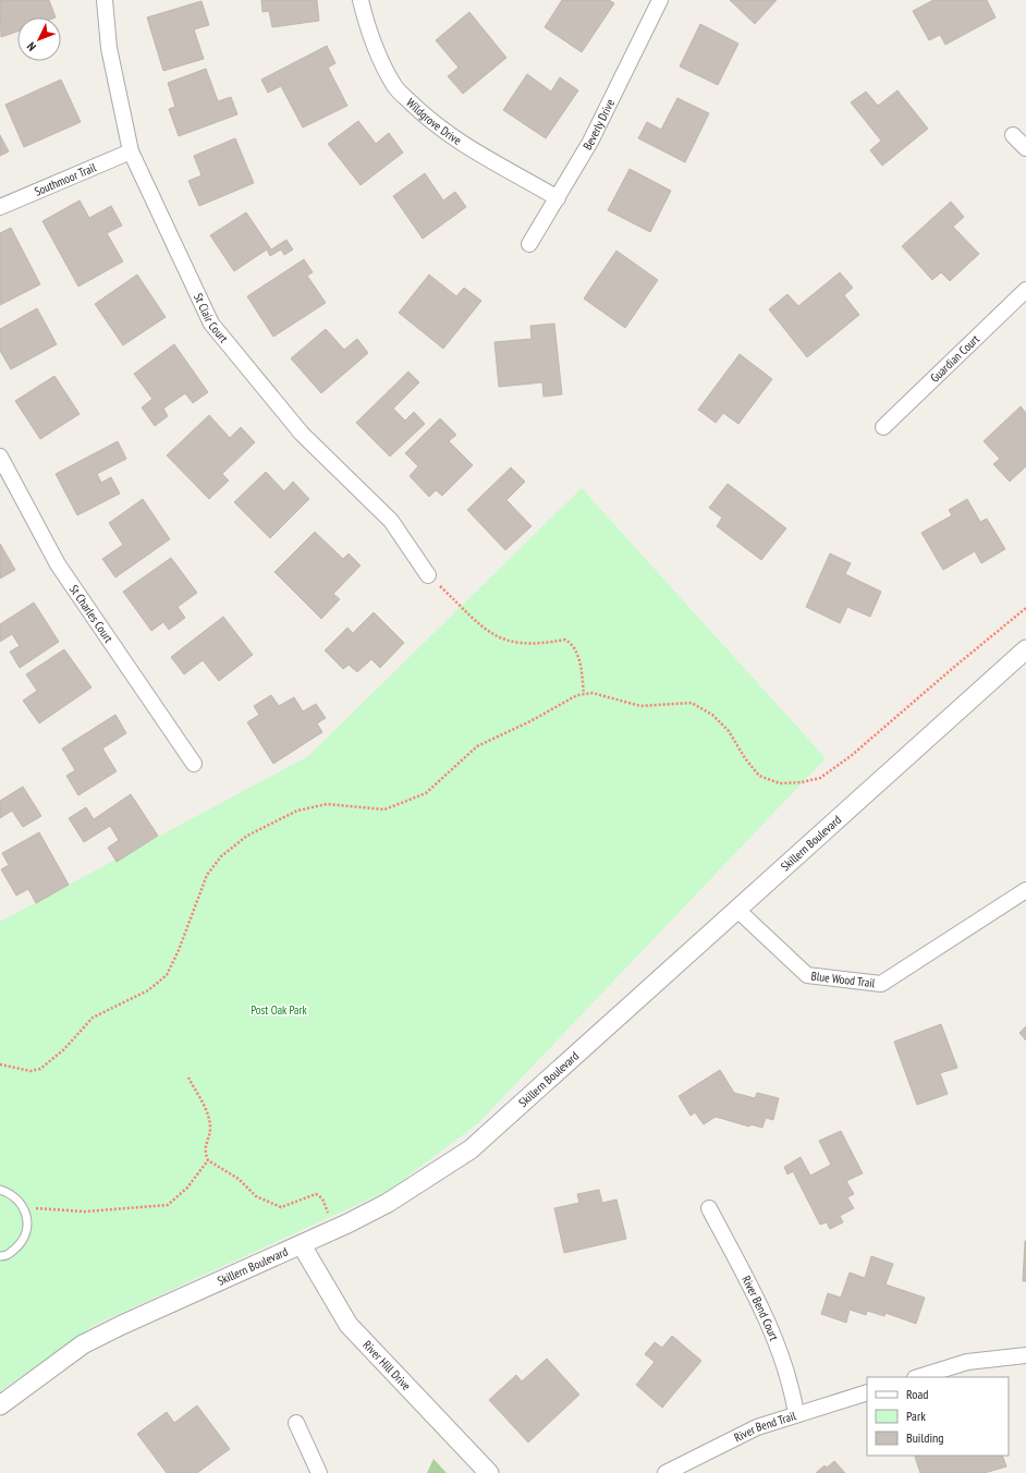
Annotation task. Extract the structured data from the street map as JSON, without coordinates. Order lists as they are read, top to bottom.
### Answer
{
  "streets": {
    "street": [
      "Wildgrove Drive",
      "Beverly Drive",
      "Southmoor Trail",
      "St Clair Court",
      "Guardian Court",
      "St Charles Court",
      "Skillern Boulevard",
      "Blue Wood Trail",
      "River Bend Court",
      "River Hill Drive",
      "River Bend Trail"
    ]
  },
  "crossings": [
    ["Wildgrove Drive", "Beverly Drive"],
    ["Southmoor Trail", "St Clair Court"],
    ["Skillern Boulevard", "Blue Wood Trail"],
    ["Skillern Boulevard", "River Hill Drive"],
    ["River Bend Court", "River Bend Trail"]
  ],
  "parks": ["Post Oak Park"],
  "legend": ["Road", "Park", "Building"],
  "north": "bottom left"
}
